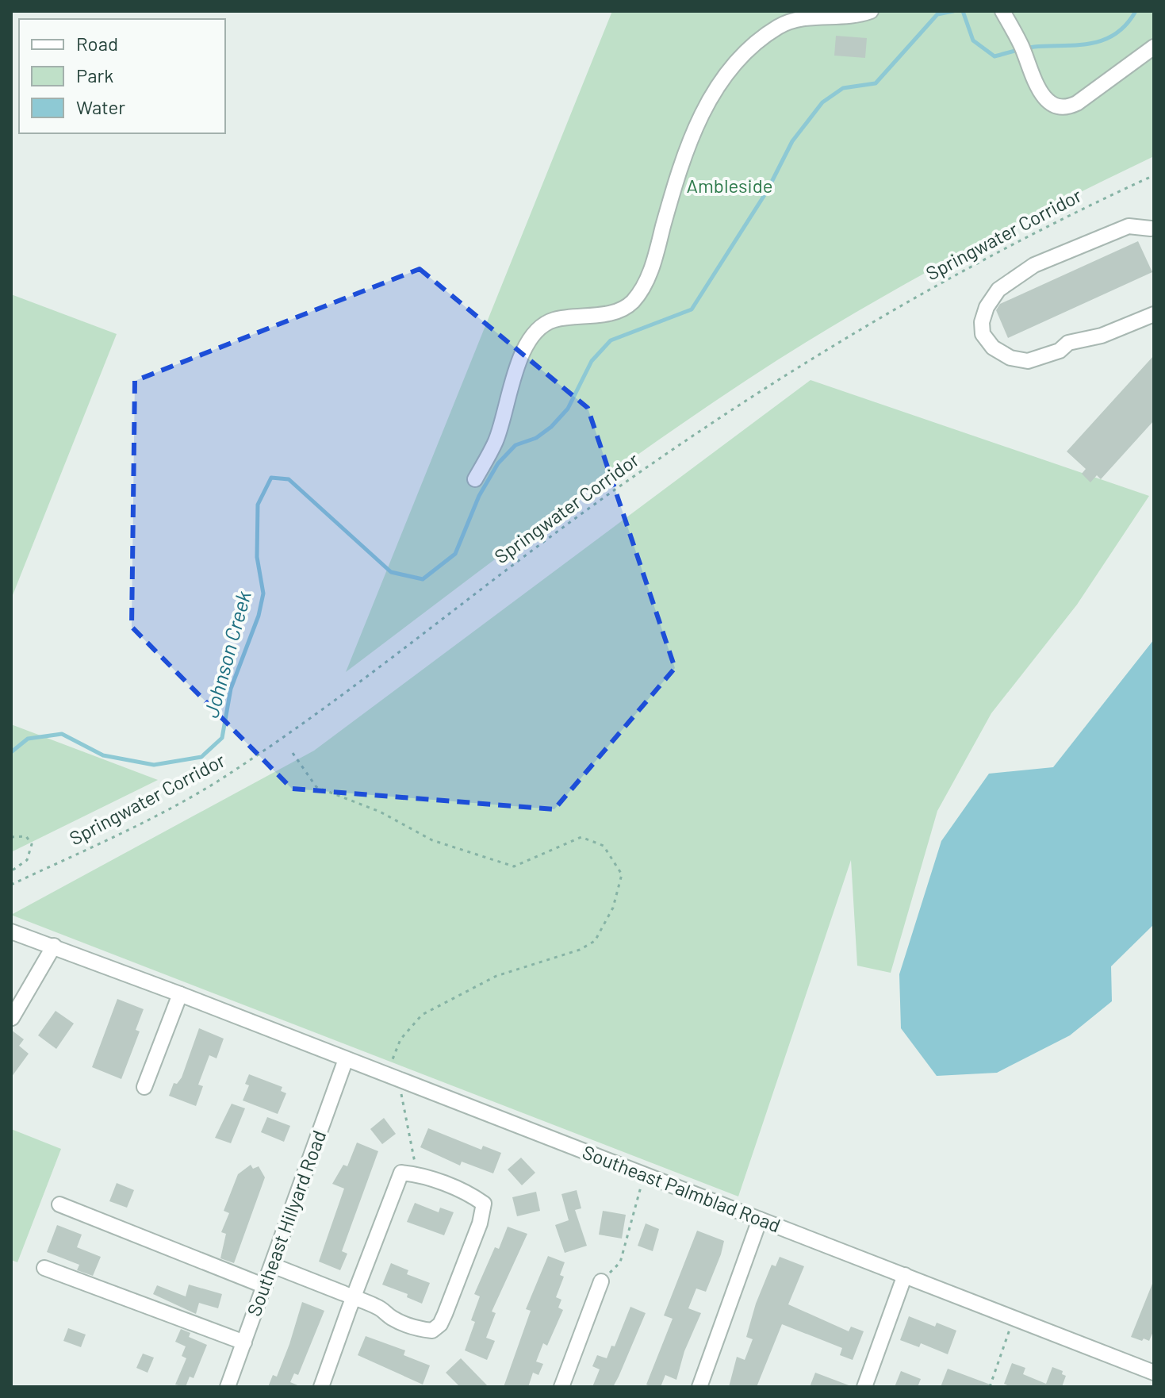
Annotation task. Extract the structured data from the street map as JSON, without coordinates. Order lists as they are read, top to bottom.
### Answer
{
  "streets": {
    "street": ["Southeast Palmblad Road", "Southeast Hillyard Road"],
    "path": ["Springwater Corridor"]
  },
  "crossings": [
    ["Southeast Palmblad Road", "Southeast Hillyard Road"]
  ],
  "water": ["Johnson Creek"],
  "parks": ["Ambleside"],
  "legend": ["Road", "Park", "Water"]
}
